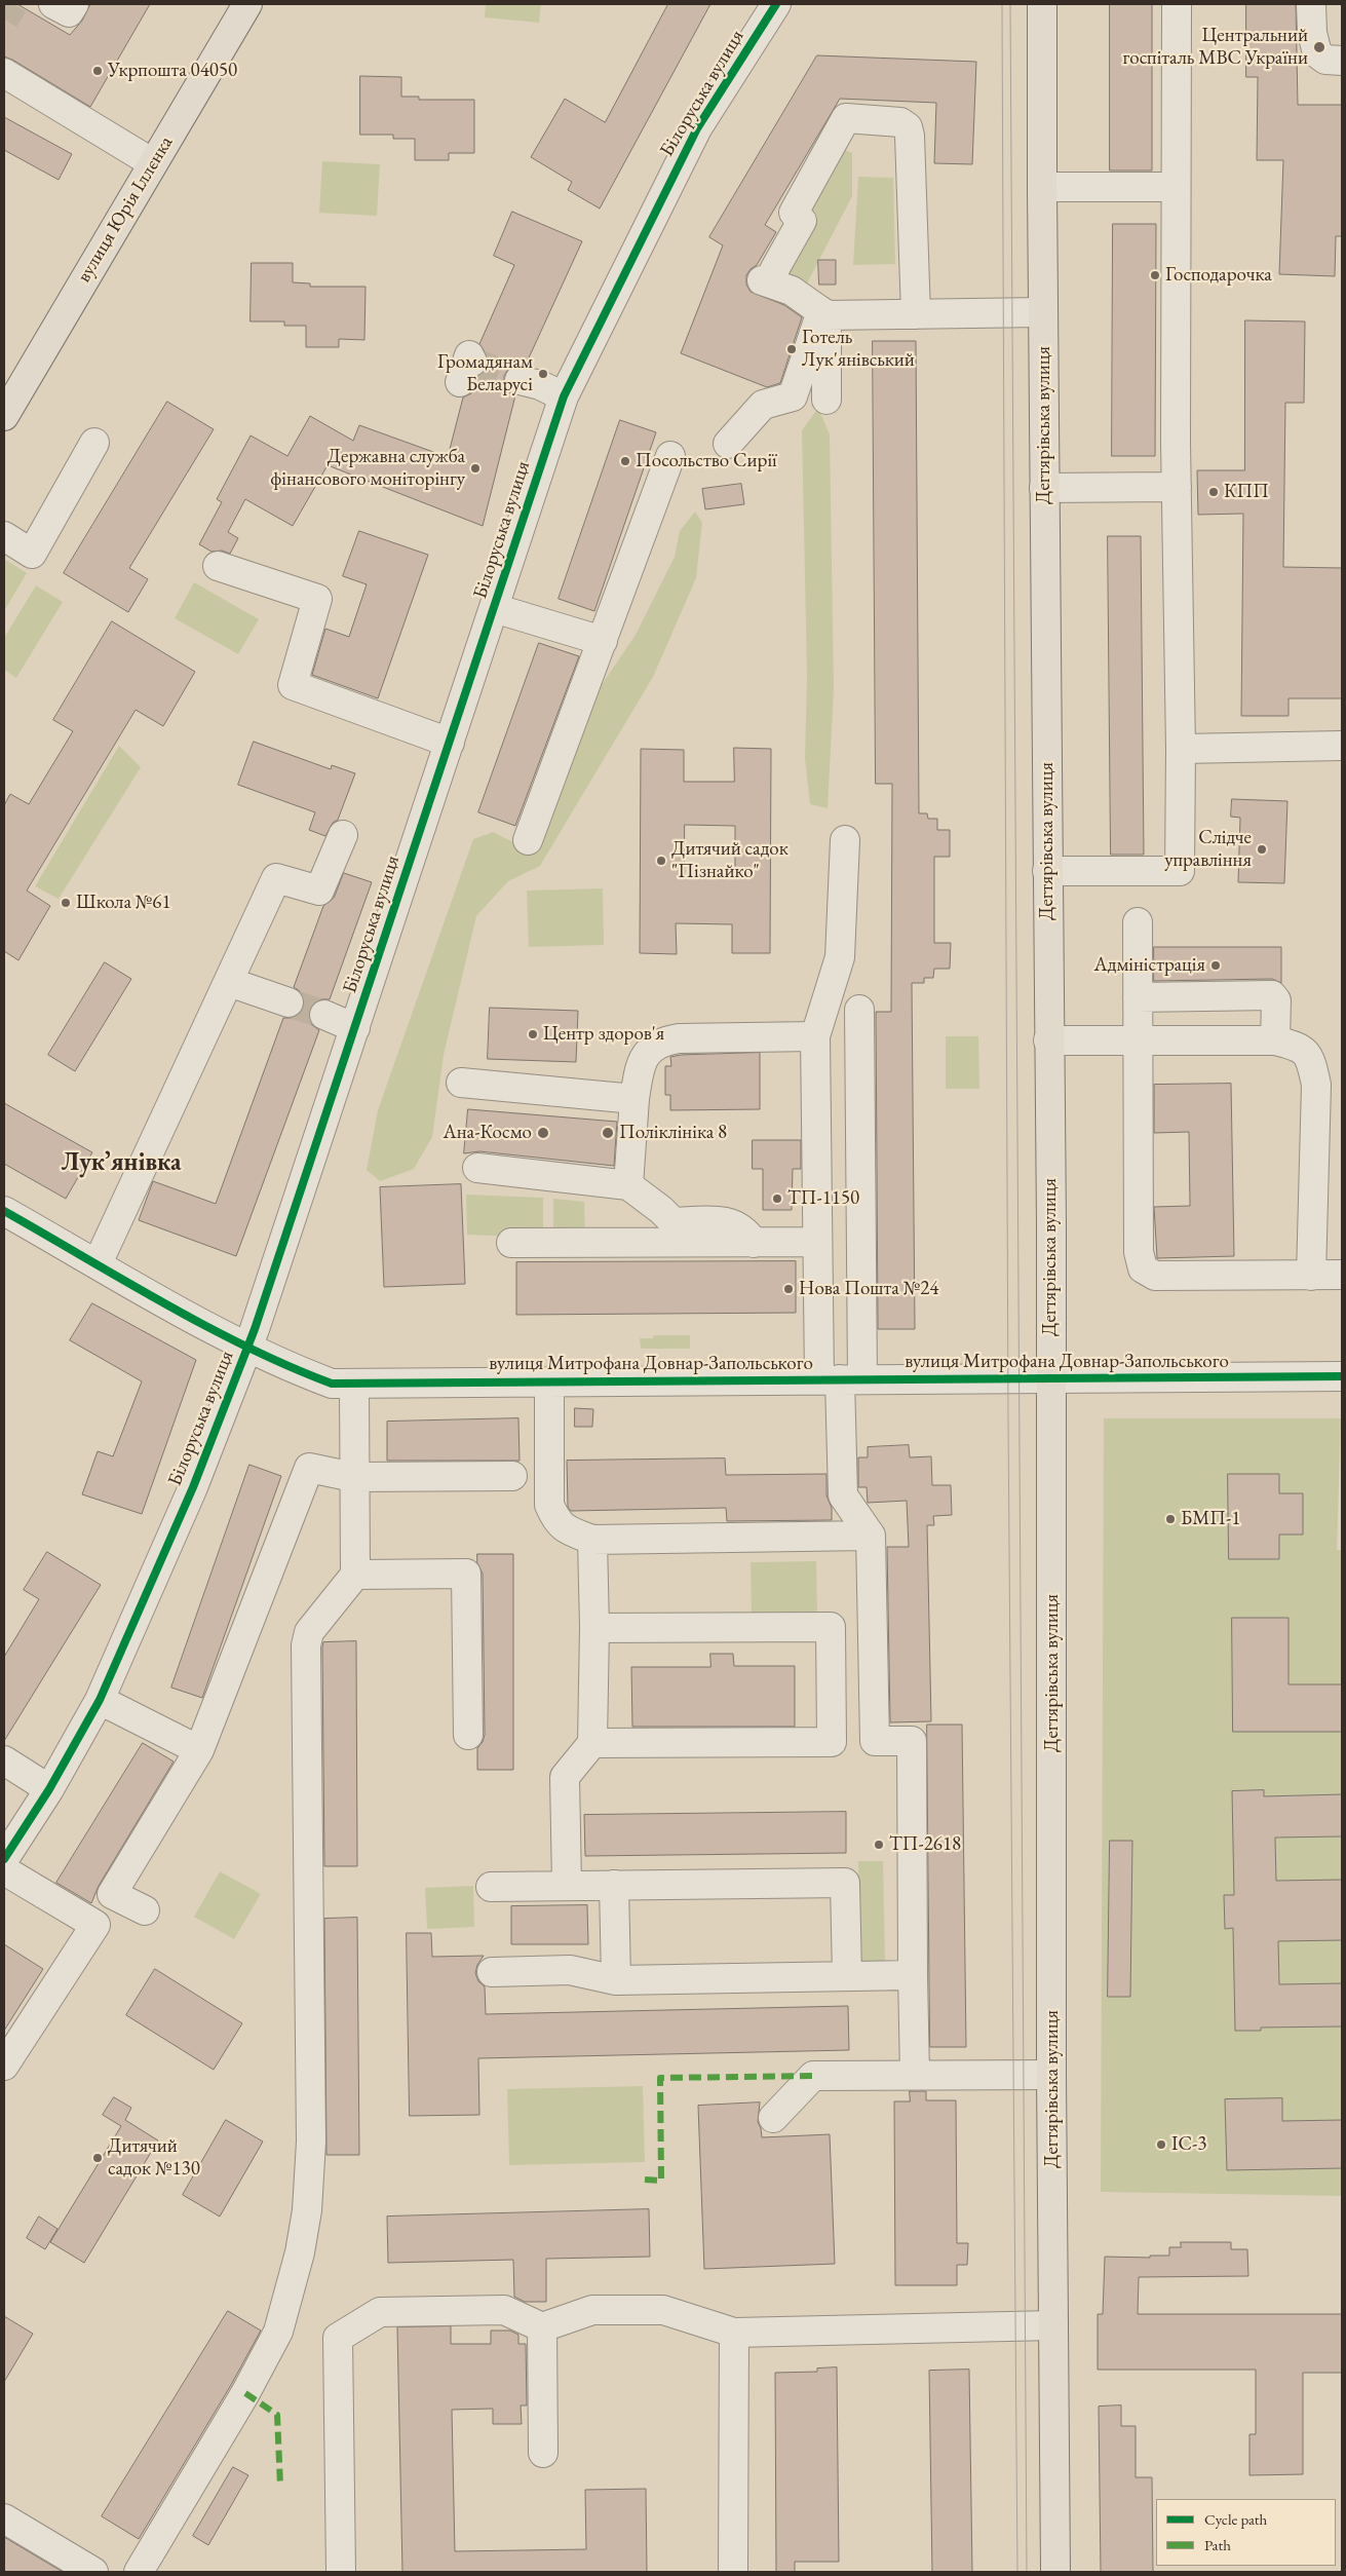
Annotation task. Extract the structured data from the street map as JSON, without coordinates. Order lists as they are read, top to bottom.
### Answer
{
  "streets": {
    "main road": ["вулиця Юрія Іллєнка", "Дегтярівська вулиця"],
    "street": ["Білоруська вулиця", "вулиця Митрофана Довнар-Запольського"]
  },
  "crossings": [
    ["Білоруська вулиця", "вулиця Митрофана Довнар-Запольського"],
    ["Дегтярівська вулиця", "вулиця Митрофана Довнар-Запольського"]
  ],
  "districts": ["Лукʼянівка"],
  "places": [
    "Центральний госпіталь МВС України",
    "Укрпошта 04050",
    "Господарочка",
    "Готель Лук'янівський",
    "Громадянам Беларусі",
    "Посольство Сирії",
    "Державна служба фінансового моніторінгу",
    "КПП",
    "Слідче управління",
    "Дитячий садок \"Пізнайко\"",
    "Школа №61",
    "Адміністрація",
    "Центр здоров'я",
    "Ана-Космо",
    "Поліклініка 8",
    "ТП-1150",
    "Нова Пошта №24",
    "БМП-1",
    "ТП-2618",
    "ІС-3",
    "Дитячий садок №130"
  ],
  "legend": ["Cycle path", "Path"]
}
